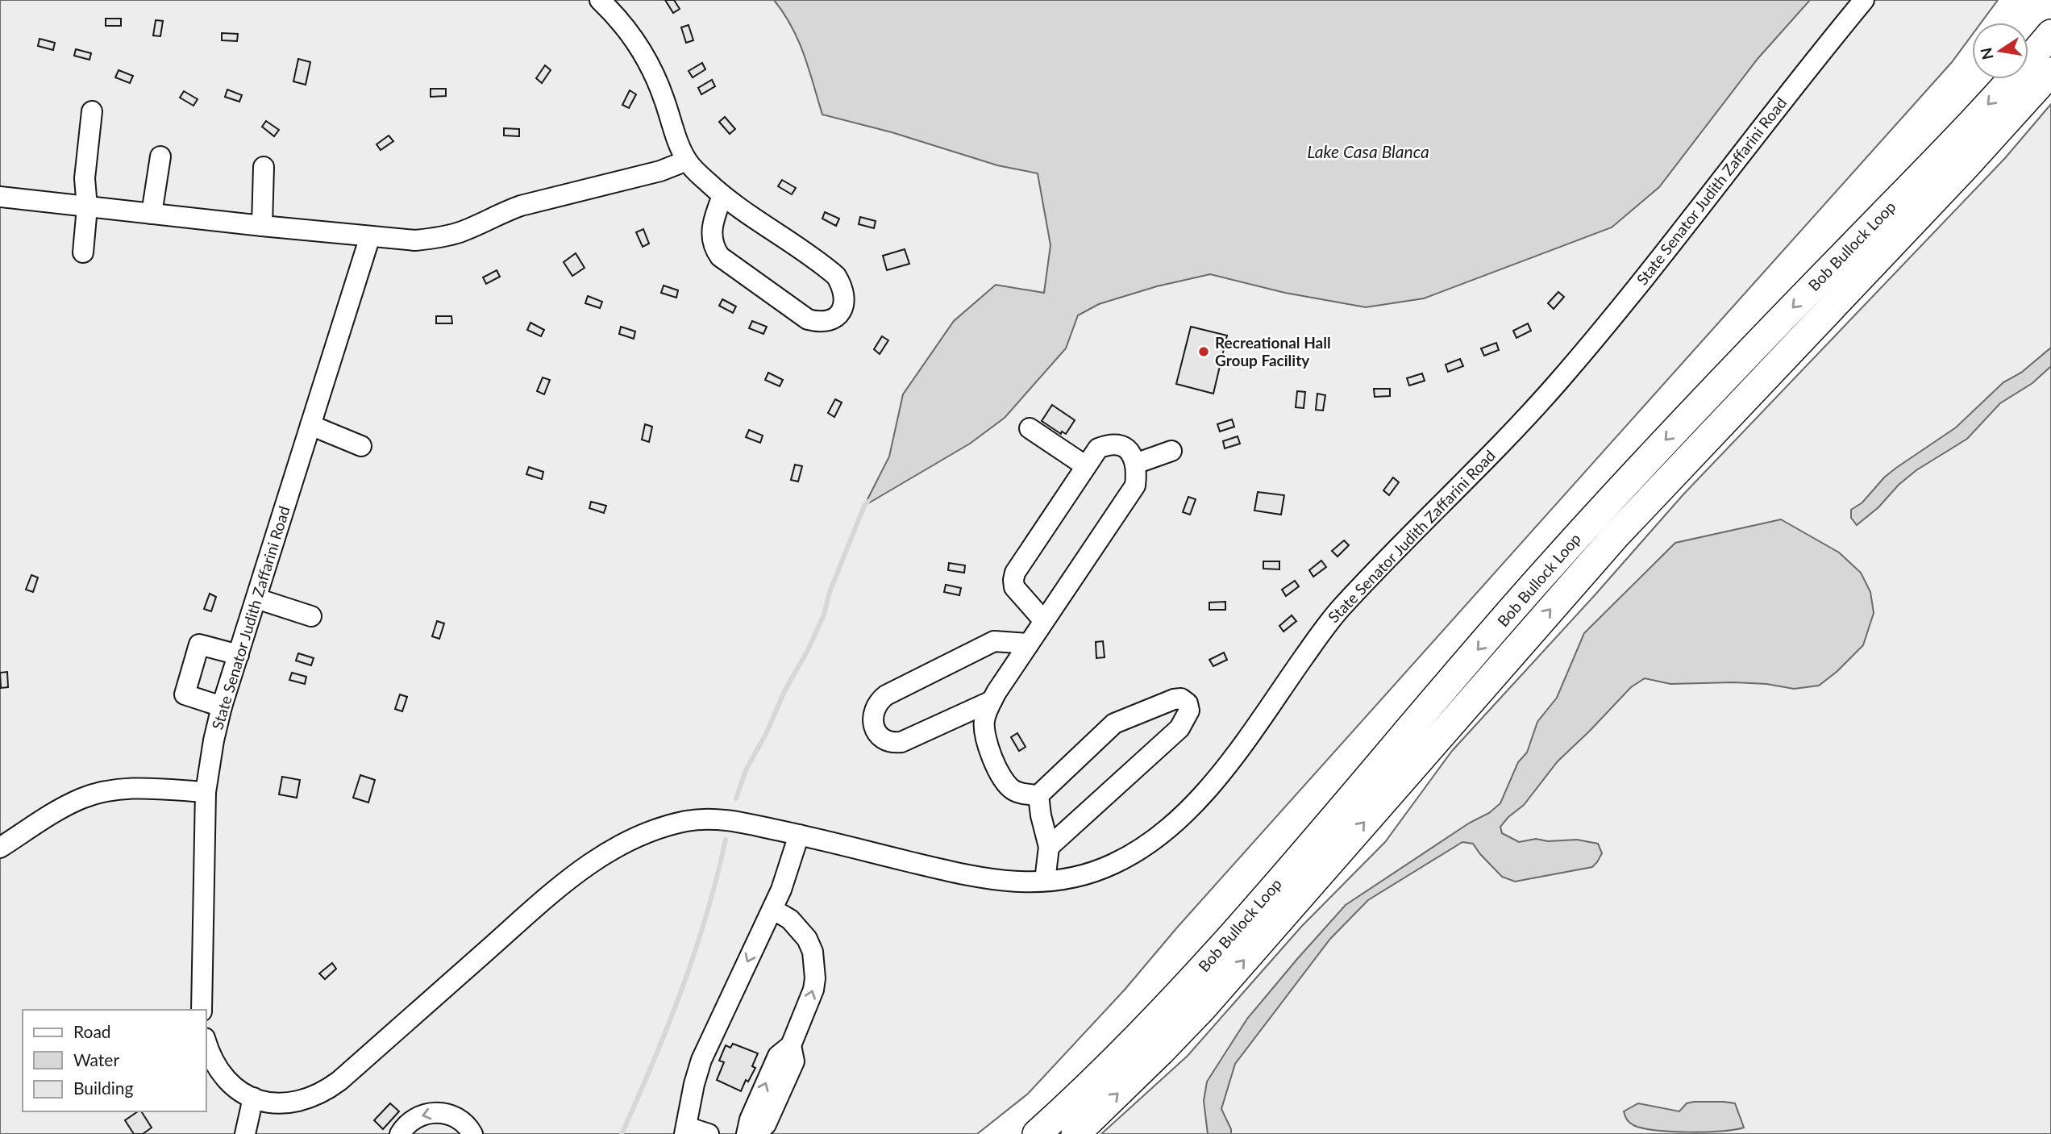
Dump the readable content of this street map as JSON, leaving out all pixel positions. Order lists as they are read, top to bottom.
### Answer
{
  "streets": {
    "highway": ["Bob Bullock Loop"],
    "street": ["State Senator Judith Zaffarini Road"]
  },
  "water": ["Lake Casa Blanca"],
  "places": ["Recreational Hall Group Facility"],
  "legend": ["Road", "Water", "Building"],
  "north": "left"
}
